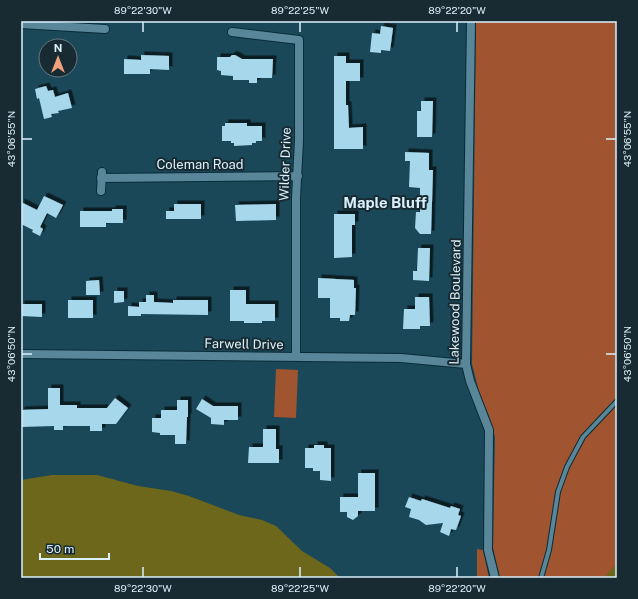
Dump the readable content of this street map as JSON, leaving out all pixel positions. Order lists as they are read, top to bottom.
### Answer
{
  "streets": {
    "street": [
      "Coleman Road",
      "Wilder Drive",
      "Lakewood Boulevard",
      "Farwell Drive"
    ]
  },
  "crossings": [
    ["Coleman Road", "Wilder Drive"],
    ["Wilder Drive", "Farwell Drive"],
    ["Lakewood Boulevard", "Farwell Drive"]
  ],
  "districts": ["Maple Bluff"],
  "scale_bar": "50 m",
  "north": "top",
  "coordinates": [
    "89°22'30\"W",
    "89°22'25\"W",
    "89°22'20\"W",
    "43°06'55\"N",
    "43°06'50\"N"
  ]
}
